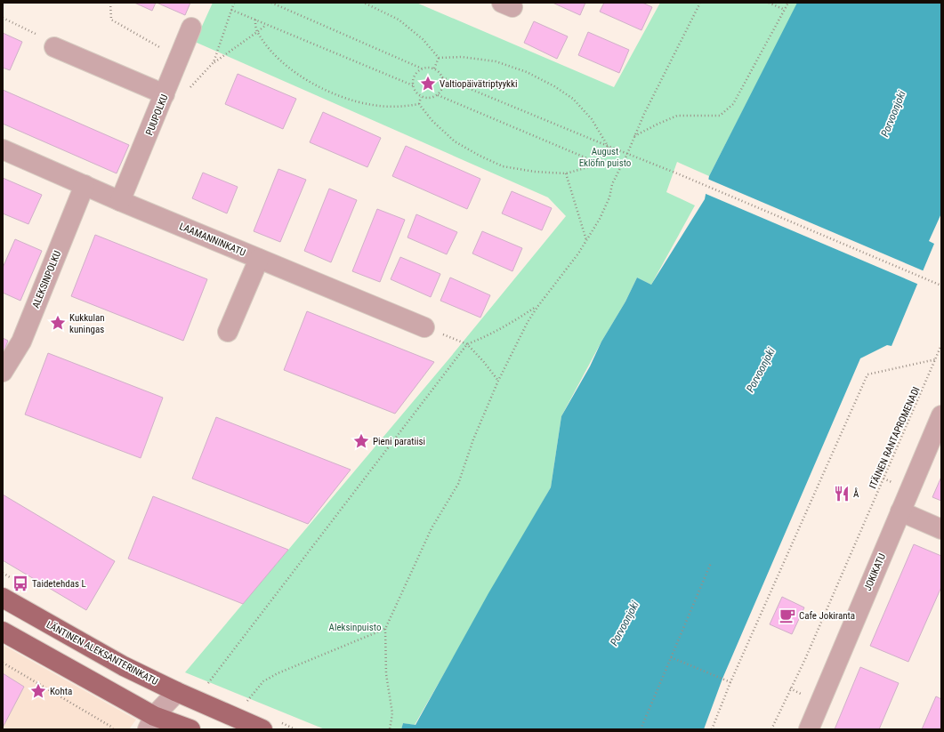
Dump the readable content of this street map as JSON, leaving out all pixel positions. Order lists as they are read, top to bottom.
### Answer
{
  "streets": {
    "main road": ["LÄNTINEN ALEKSANTERINKATU"],
    "street": [
      "PUUPOLKU",
      "LAAMANNINKATU",
      "ALEKSINPOLKU",
      "JOKIKATU"
    ],
    "path": ["ITÄINEN RANTAPROMENADI"]
  },
  "crossings": [
    ["PUUPOLKU", "LAAMANNINKATU"],
    ["LAAMANNINKATU", "ALEKSINPOLKU"]
  ],
  "water": ["Porvoonjoki"],
  "parks": ["August Eklöfin puisto", "Aleksinpuisto"],
  "places": {
    "place": [
      "Valtiopäivätriptyykki",
      "Kukkulan kuningas",
      "Pieni paratiisi",
      "Kohta"
    ],
    "restaurant": ["Å"],
    "bus stop": ["Taidetehdas L"],
    "cafe": ["Cafe Jokiranta"]
  }
}
